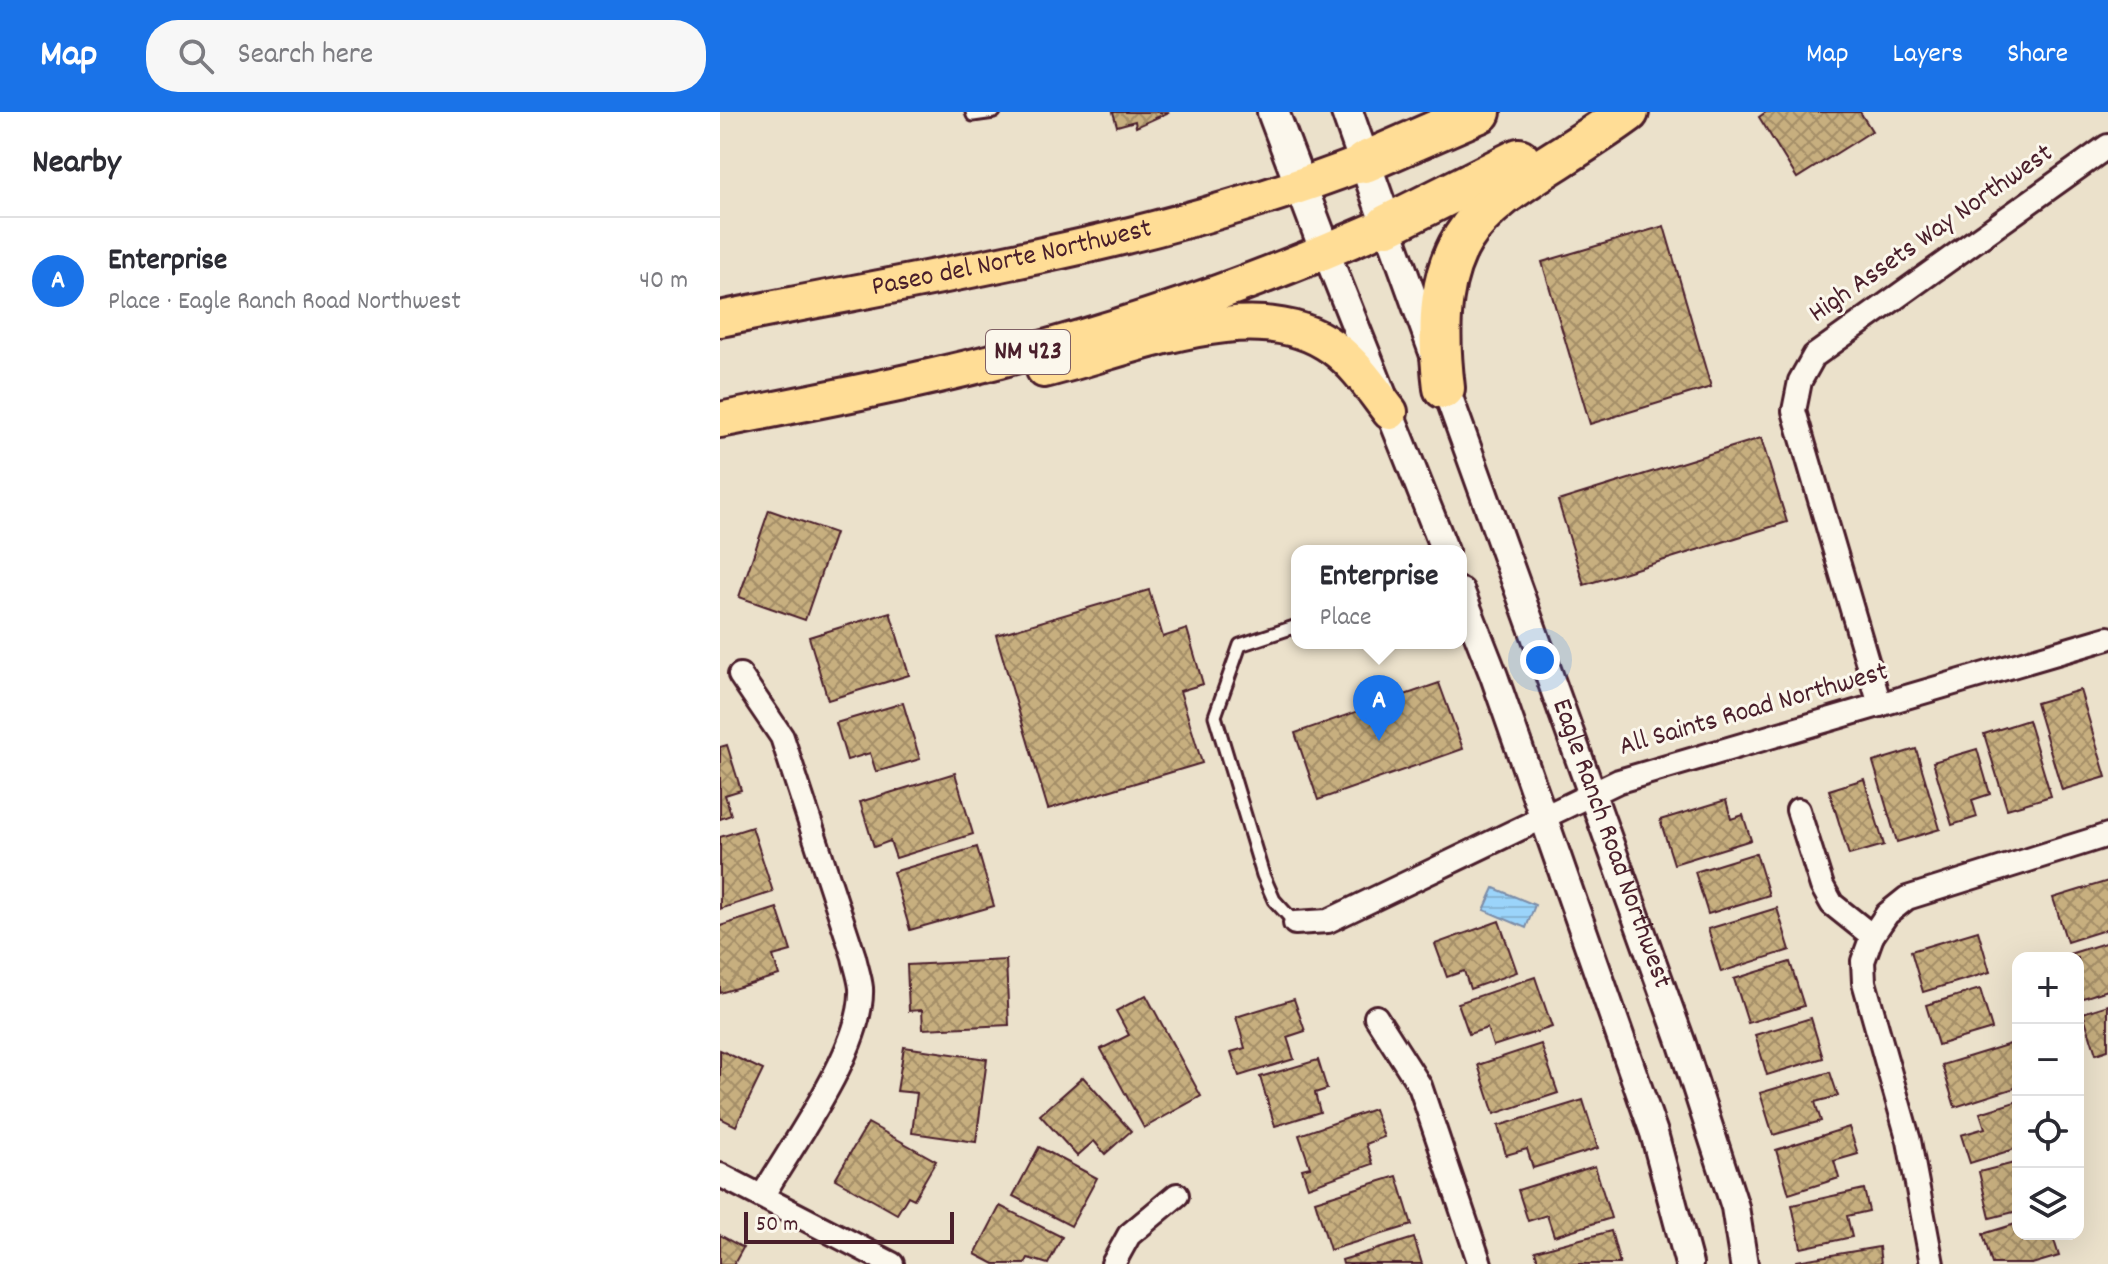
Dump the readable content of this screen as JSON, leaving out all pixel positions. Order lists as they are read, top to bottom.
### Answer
{
  "streets": {
    "highway": ["NM 423"],
    "main road": ["Paseo del Norte Northwest", "Eagle Ranch Road Northwest"],
    "street": ["High Assets Way Northwest", "All Saints Road Northwest"]
  },
  "crossings": [
    ["High Assets Way Northwest", "All Saints Road Northwest"],
    ["Paseo del Norte Northwest", "Eagle Ranch Road Northwest"],
    ["NM 423", "Eagle Ranch Road Northwest"],
    ["All Saints Road Northwest", "Eagle Ranch Road Northwest"]
  ],
  "scale_bar": "50 m",
  "page": {
    "header": "Map",
    "search": "Search here",
    "nav": ["Map", "Layers", "Share"],
    "heading": "Nearby",
    "list": [
      {
        "mark": "A",
        "name": "Enterprise",
        "note": "Place · Eagle Ranch Road Northwest",
        "value": "40 m"
      }
    ],
    "popup": ["Enterprise", "Place"],
    "pins": "A",
    "map_buttons": ["+", "−"],
    "scale": "50 m"
  }
}
